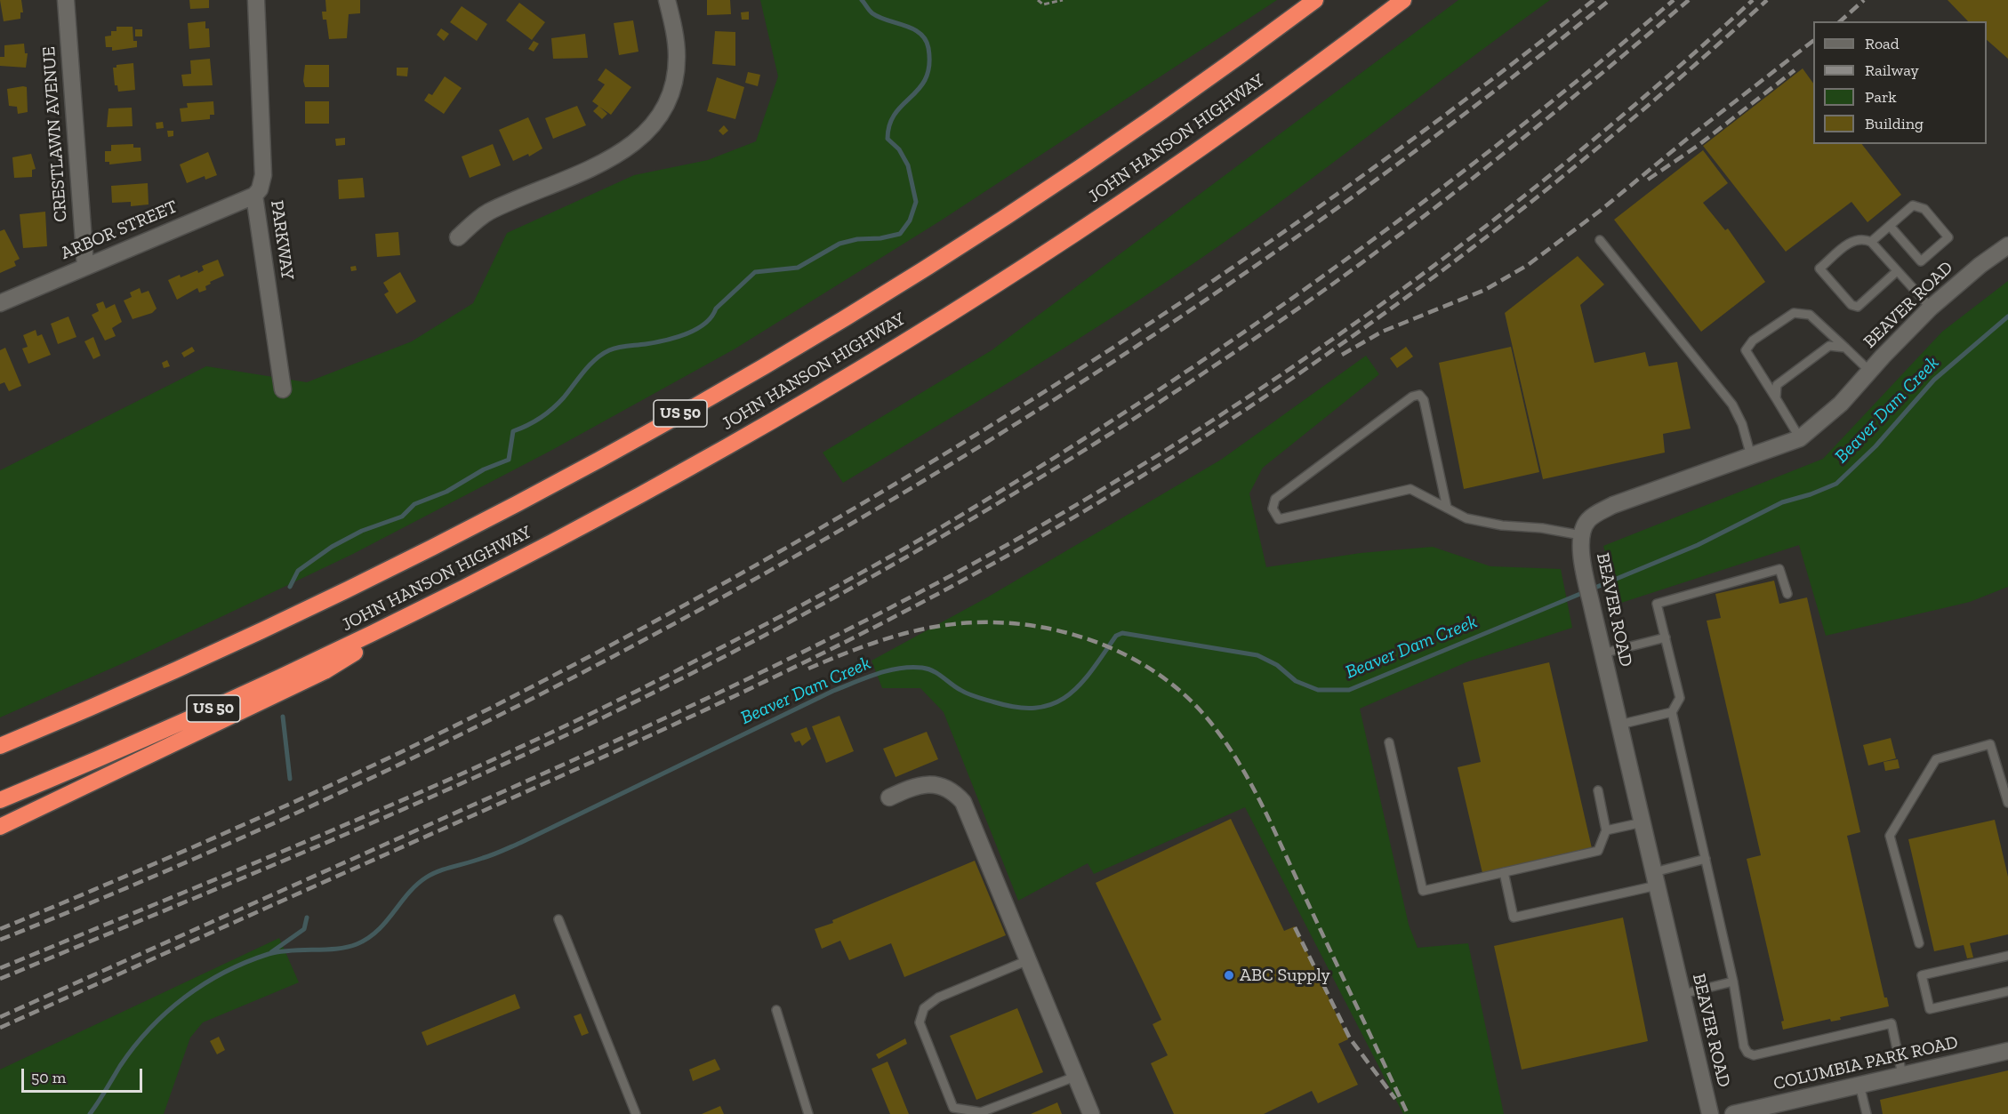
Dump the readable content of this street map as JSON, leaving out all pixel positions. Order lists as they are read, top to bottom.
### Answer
{
  "streets": {
    "highway": ["JOHN HANSON HIGHWAY", "US 50"],
    "street": [
      "CRESTLAWN AVENUE",
      "ARBOR STREET",
      "PARKWAY",
      "BEAVER ROAD",
      "COLUMBIA PARK ROAD"
    ]
  },
  "crossings": [
    ["CRESTLAWN AVENUE", "ARBOR STREET"],
    ["ARBOR STREET", "PARKWAY"]
  ],
  "water": ["Beaver Dam Creek"],
  "places": ["ABC Supply"],
  "legend": [
    "Road",
    "Railway",
    "Park",
    "Building"
  ],
  "scale_bar": "50 m"
}
